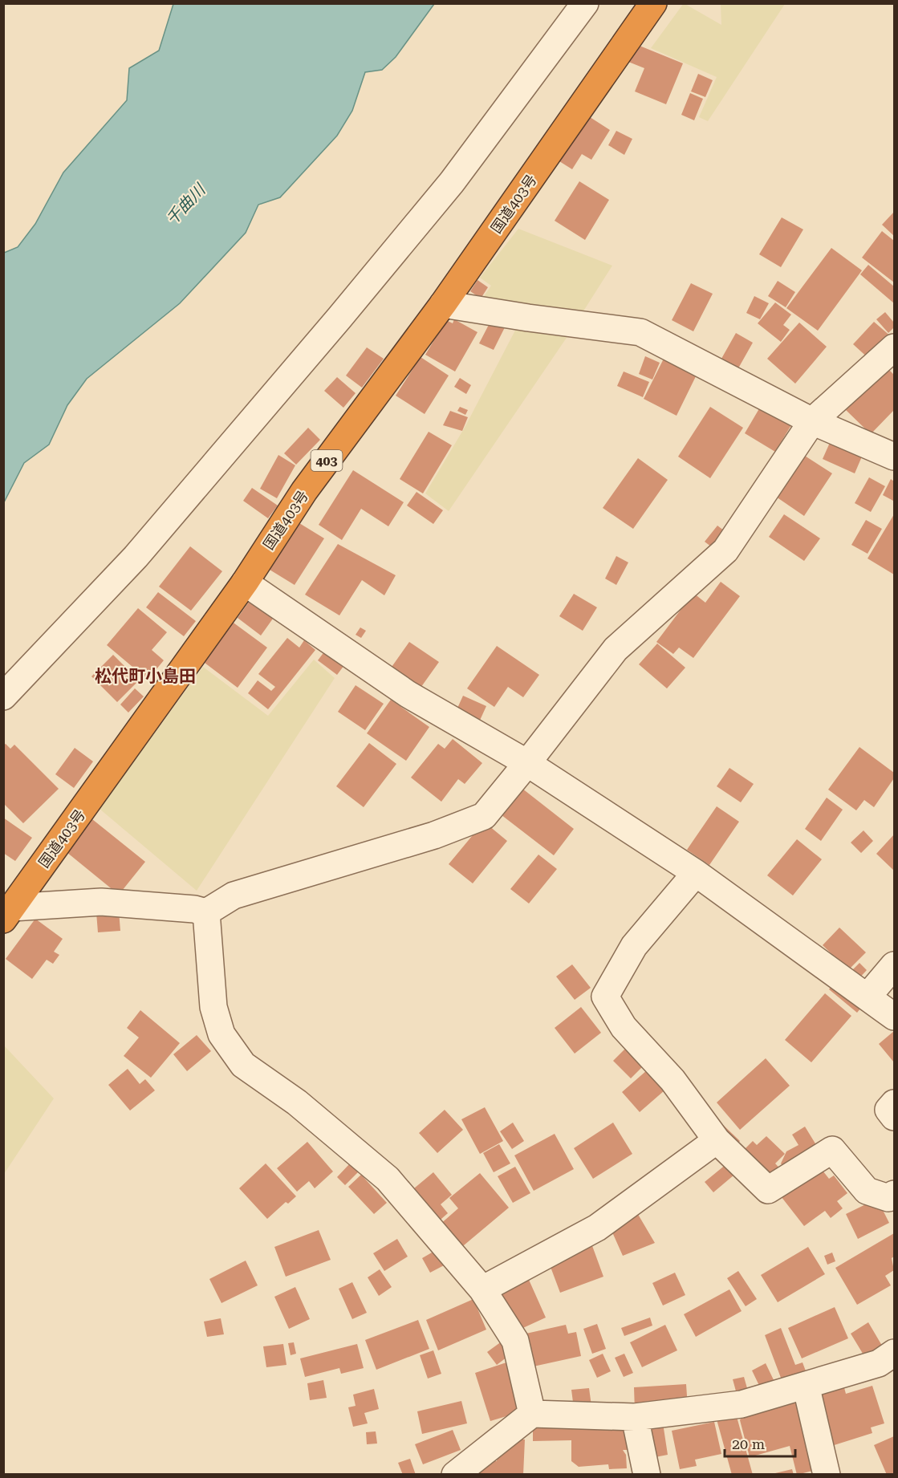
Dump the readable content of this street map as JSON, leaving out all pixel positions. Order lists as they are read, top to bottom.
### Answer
{
  "streets": {
    "highway": ["国道403号", "403"]
  },
  "districts": ["松代町小島田"],
  "water": ["千曲川"],
  "scale_bar": "20 m"
}
